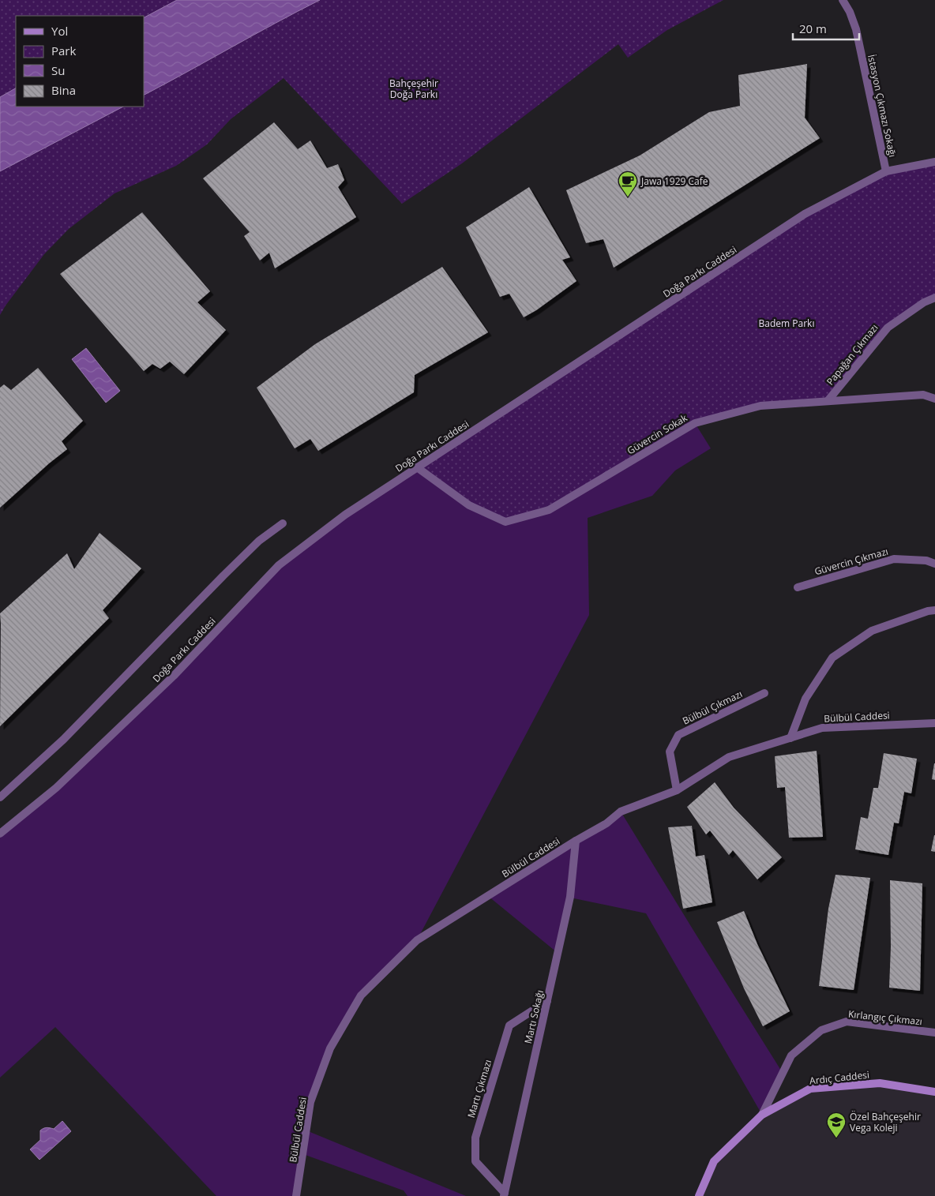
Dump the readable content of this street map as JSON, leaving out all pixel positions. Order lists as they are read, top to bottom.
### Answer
{
  "streets": {
    "street": [
      "İstasyon Çıkmazı Sokağı",
      "Doğa Parkı Caddesi",
      "Papağan Çıkmazı",
      "Güvercin Sokak",
      "Güvercin Çıkmazı",
      "Bülbül Çıkmazı",
      "Bülbül Caddesi",
      "Martı Sokağı",
      "Kırlangıç Çıkmazı",
      "Ardıç Caddesi",
      "Martı Çıkmazı"
    ]
  },
  "crossings": [
    ["İstasyon Çıkmazı Sokağı", "Doğa Parkı Caddesi"],
    ["Doğa Parkı Caddesi", "Güvercin Sokak"],
    ["Papağan Çıkmazı", "Güvercin Sokak"],
    ["Bülbül Çıkmazı", "Bülbül Caddesi"],
    ["Bülbül Caddesi", "Martı Sokağı"],
    ["Martı Sokağı", "Martı Çıkmazı"],
    ["Kırlangıç Çıkmazı", "Ardıç Caddesi"]
  ],
  "parks": ["Bahçeşehir Doğa Parkı", "Badem Parkı"],
  "places": {
    "cafe": ["Jawa 1929 Cafe"],
    "school or university": ["Özel Bahçeşehir Vega Koleji"]
  },
  "legend": [
    "Yol",
    "Park",
    "Su",
    "Bina"
  ],
  "scale_bar": "20 m"
}
